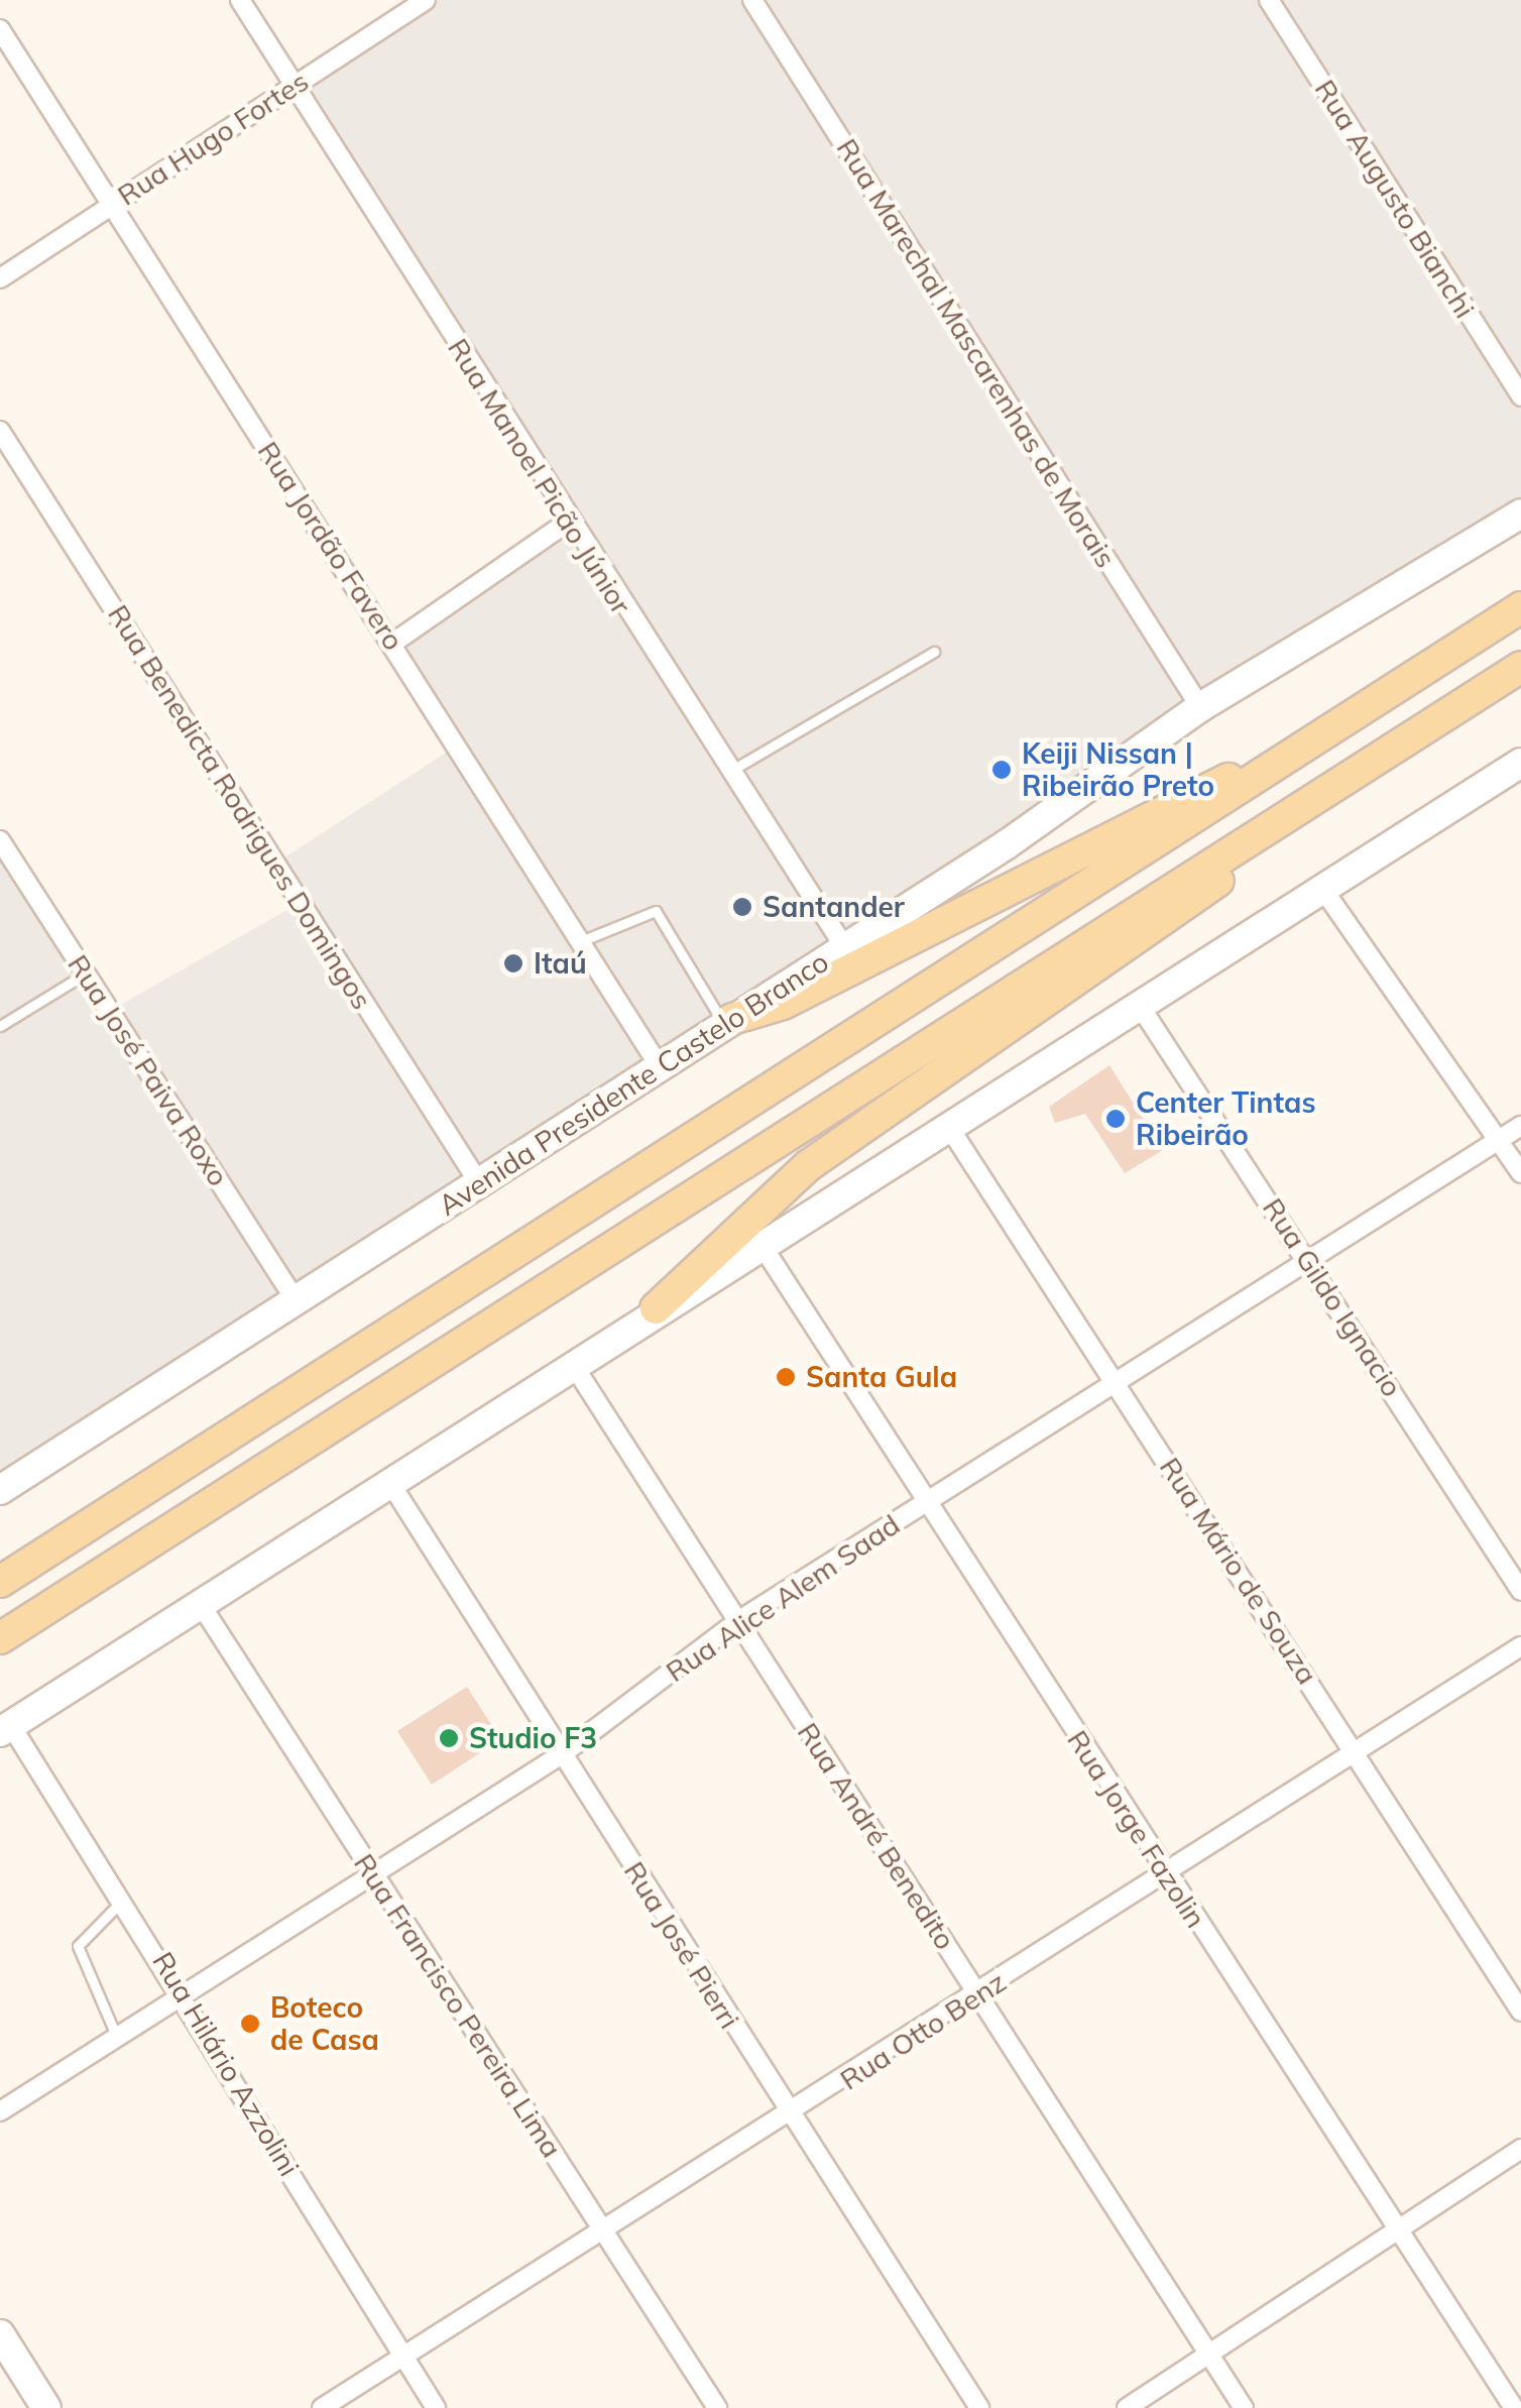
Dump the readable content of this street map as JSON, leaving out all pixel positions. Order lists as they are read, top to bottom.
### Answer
{
  "streets": {
    "main road": ["Avenida Presidente Castelo Branco"],
    "street": [
      "Rua Hugo Fortes",
      "Rua Augusto Bianchi",
      "Rua Marechal Mascarenhas de Morais",
      "Rua Manoel Picão Júnior",
      "Rua Jordão Favero",
      "Rua Benedicta Rodrigues Domingos",
      "Rua José Paiva Roxo",
      "Rua Gildo Ignacio",
      "Rua Mário de Souza",
      "Rua Alice Alem Saad",
      "Rua Jorge Fazolin",
      "Rua André Benedito",
      "Rua José Pierri",
      "Rua Francisco Pereira Lima",
      "Rua Otto Benz",
      "Rua Hilário Azzolini"
    ]
  },
  "crossings": [
    ["Rua Hugo Fortes", "Rua Manoel Picão Júnior"],
    ["Rua Hugo Fortes", "Rua Jordão Favero"],
    ["Rua Marechal Mascarenhas de Morais", "Avenida Presidente Castelo Branco"],
    ["Rua Manoel Picão Júnior", "Avenida Presidente Castelo Branco"],
    ["Rua Jordão Favero", "Avenida Presidente Castelo Branco"],
    ["Rua Benedicta Rodrigues Domingos", "Avenida Presidente Castelo Branco"],
    ["Rua José Paiva Roxo", "Avenida Presidente Castelo Branco"],
    ["Rua Gildo Ignacio", "Rua Alice Alem Saad"],
    ["Rua Mário de Souza", "Rua Alice Alem Saad"],
    ["Rua Mário de Souza", "Rua Otto Benz"],
    ["Rua Alice Alem Saad", "Rua Jorge Fazolin"],
    ["Rua Alice Alem Saad", "Rua André Benedito"],
    ["Rua Alice Alem Saad", "Rua José Pierri"],
    ["Rua Alice Alem Saad", "Rua Francisco Pereira Lima"],
    ["Rua Alice Alem Saad", "Rua Hilário Azzolini"],
    ["Rua Jorge Fazolin", "Rua Otto Benz"],
    ["Rua André Benedito", "Rua Otto Benz"],
    ["Rua José Pierri", "Rua Otto Benz"],
    ["Rua Francisco Pereira Lima", "Rua Otto Benz"],
    ["Rua Otto Benz", "Rua Hilário Azzolini"]
  ],
  "places": [
    "Keiji Nissan | Ribeirão Preto",
    "Santander",
    "Itaú",
    "Center Tintas Ribeirão",
    "Santa Gula",
    "Studio F3",
    "Boteco de Casa"
  ]
}
